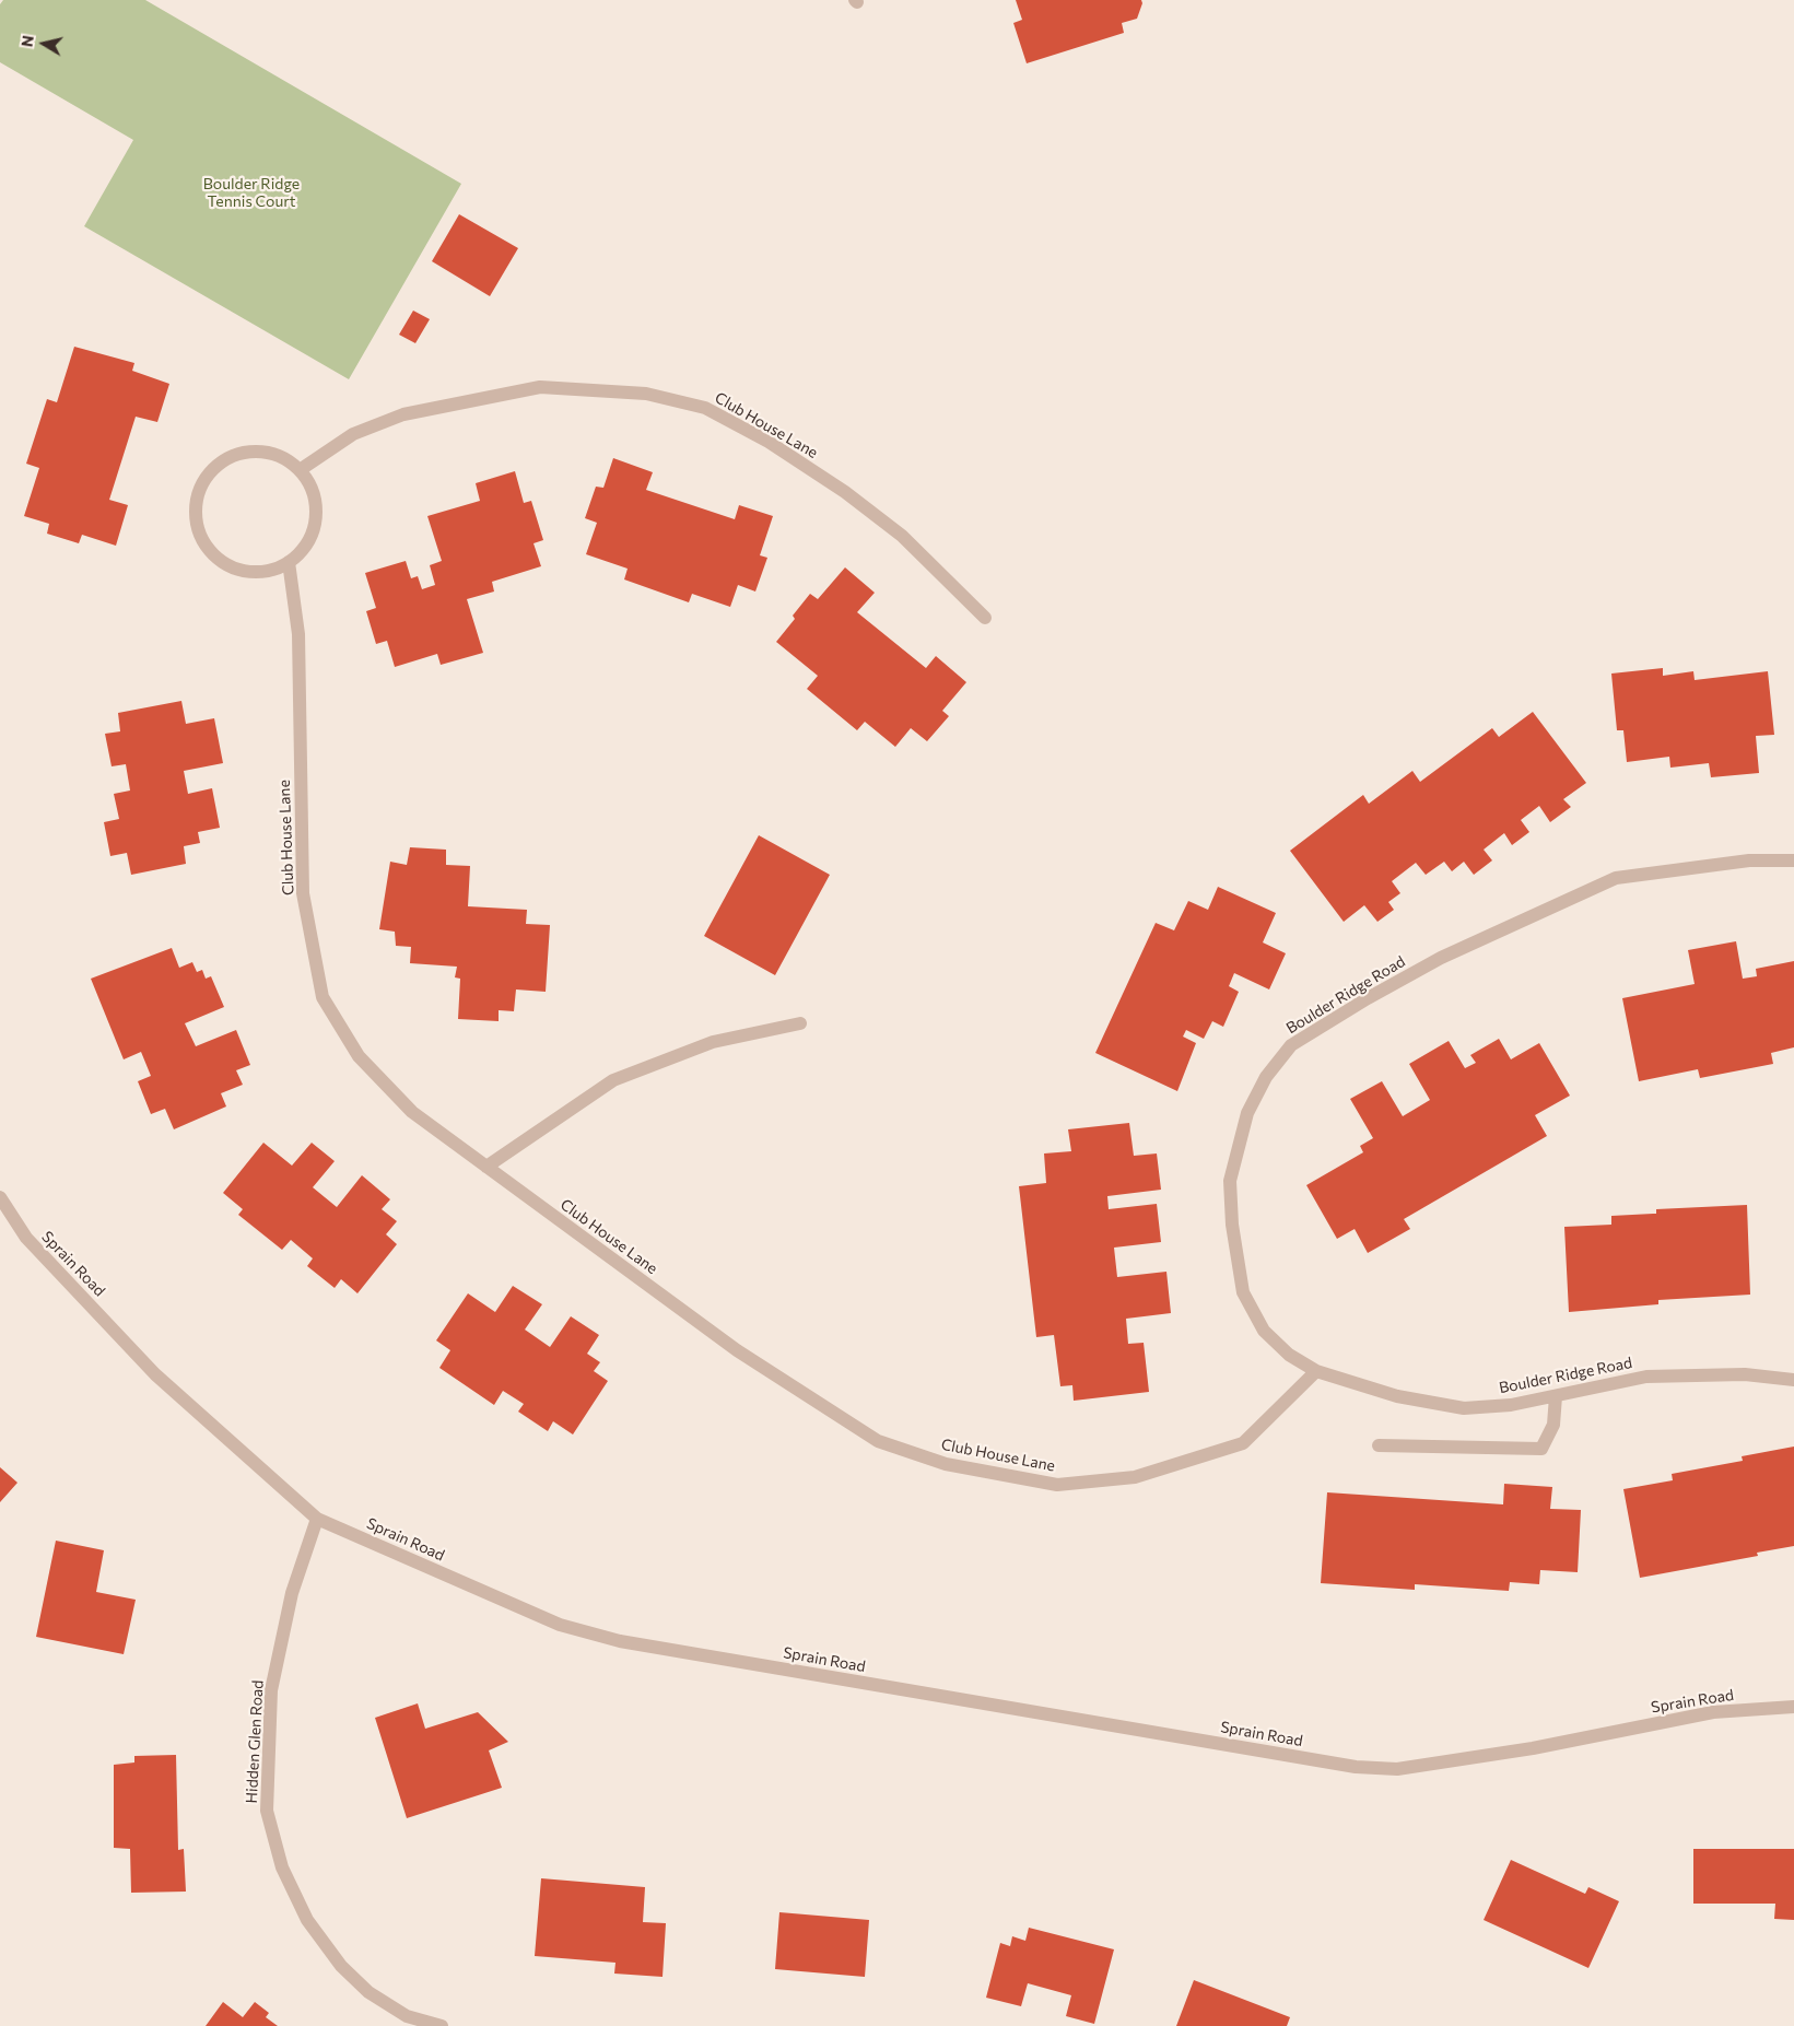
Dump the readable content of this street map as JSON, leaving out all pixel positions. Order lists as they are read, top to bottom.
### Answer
{
  "streets": {
    "street": [
      "Club House Lane",
      "Boulder Ridge Road",
      "Sprain Road",
      "Hidden Glen Road"
    ]
  },
  "crossings": [
    ["Club House Lane", "Boulder Ridge Road"],
    ["Sprain Road", "Hidden Glen Road"]
  ],
  "parks": ["Boulder Ridge Tennis Court"],
  "north": "left"
}
